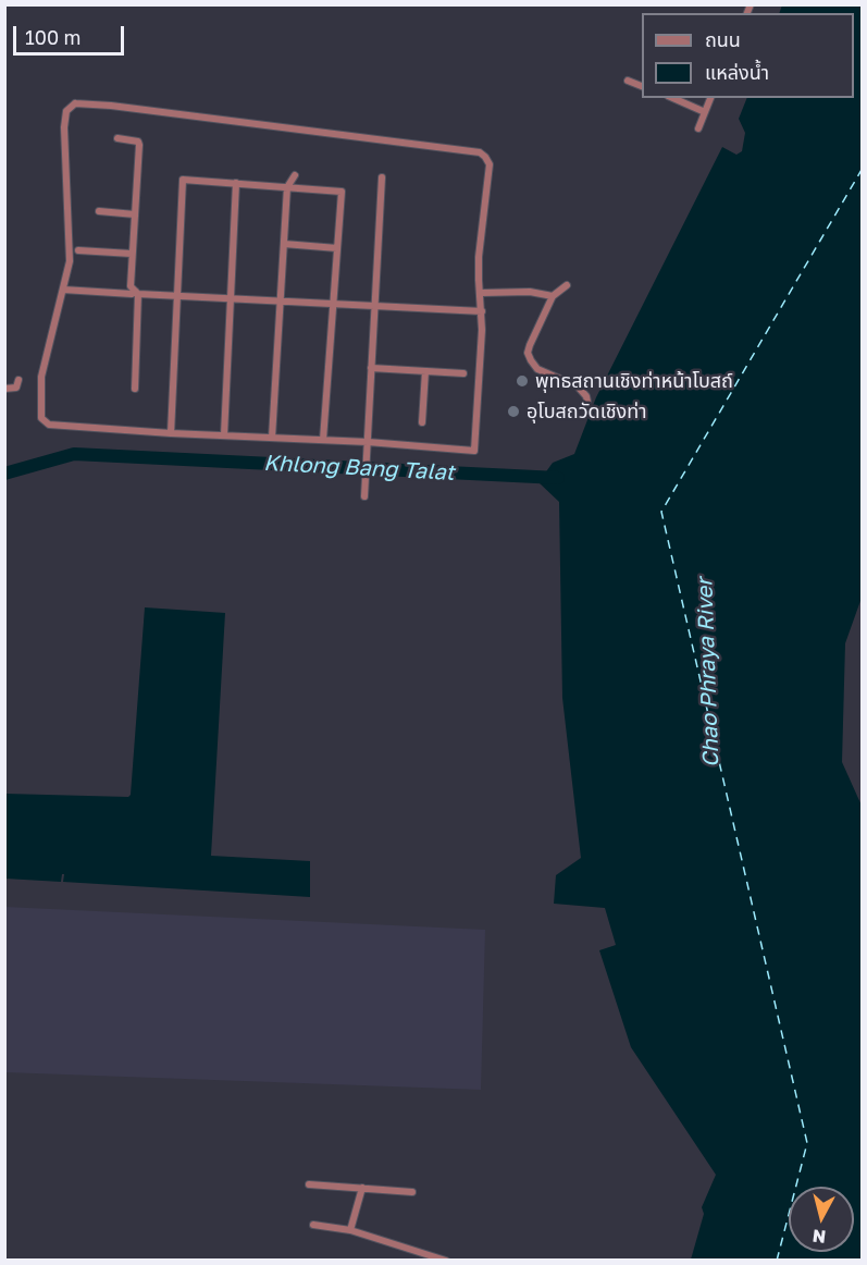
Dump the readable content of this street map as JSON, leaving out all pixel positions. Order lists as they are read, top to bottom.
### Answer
{
  "water": ["Khlong Bang Talat", "Chao Phraya River"],
  "places": ["พุทธสถานเชิงท่าหน้าโบสถ์", "อุโบสถวัดเชิงท่า"],
  "legend": ["ถนน", "แหล่งน้ำ"],
  "scale_bar": "100 m",
  "north": "bottom"
}
